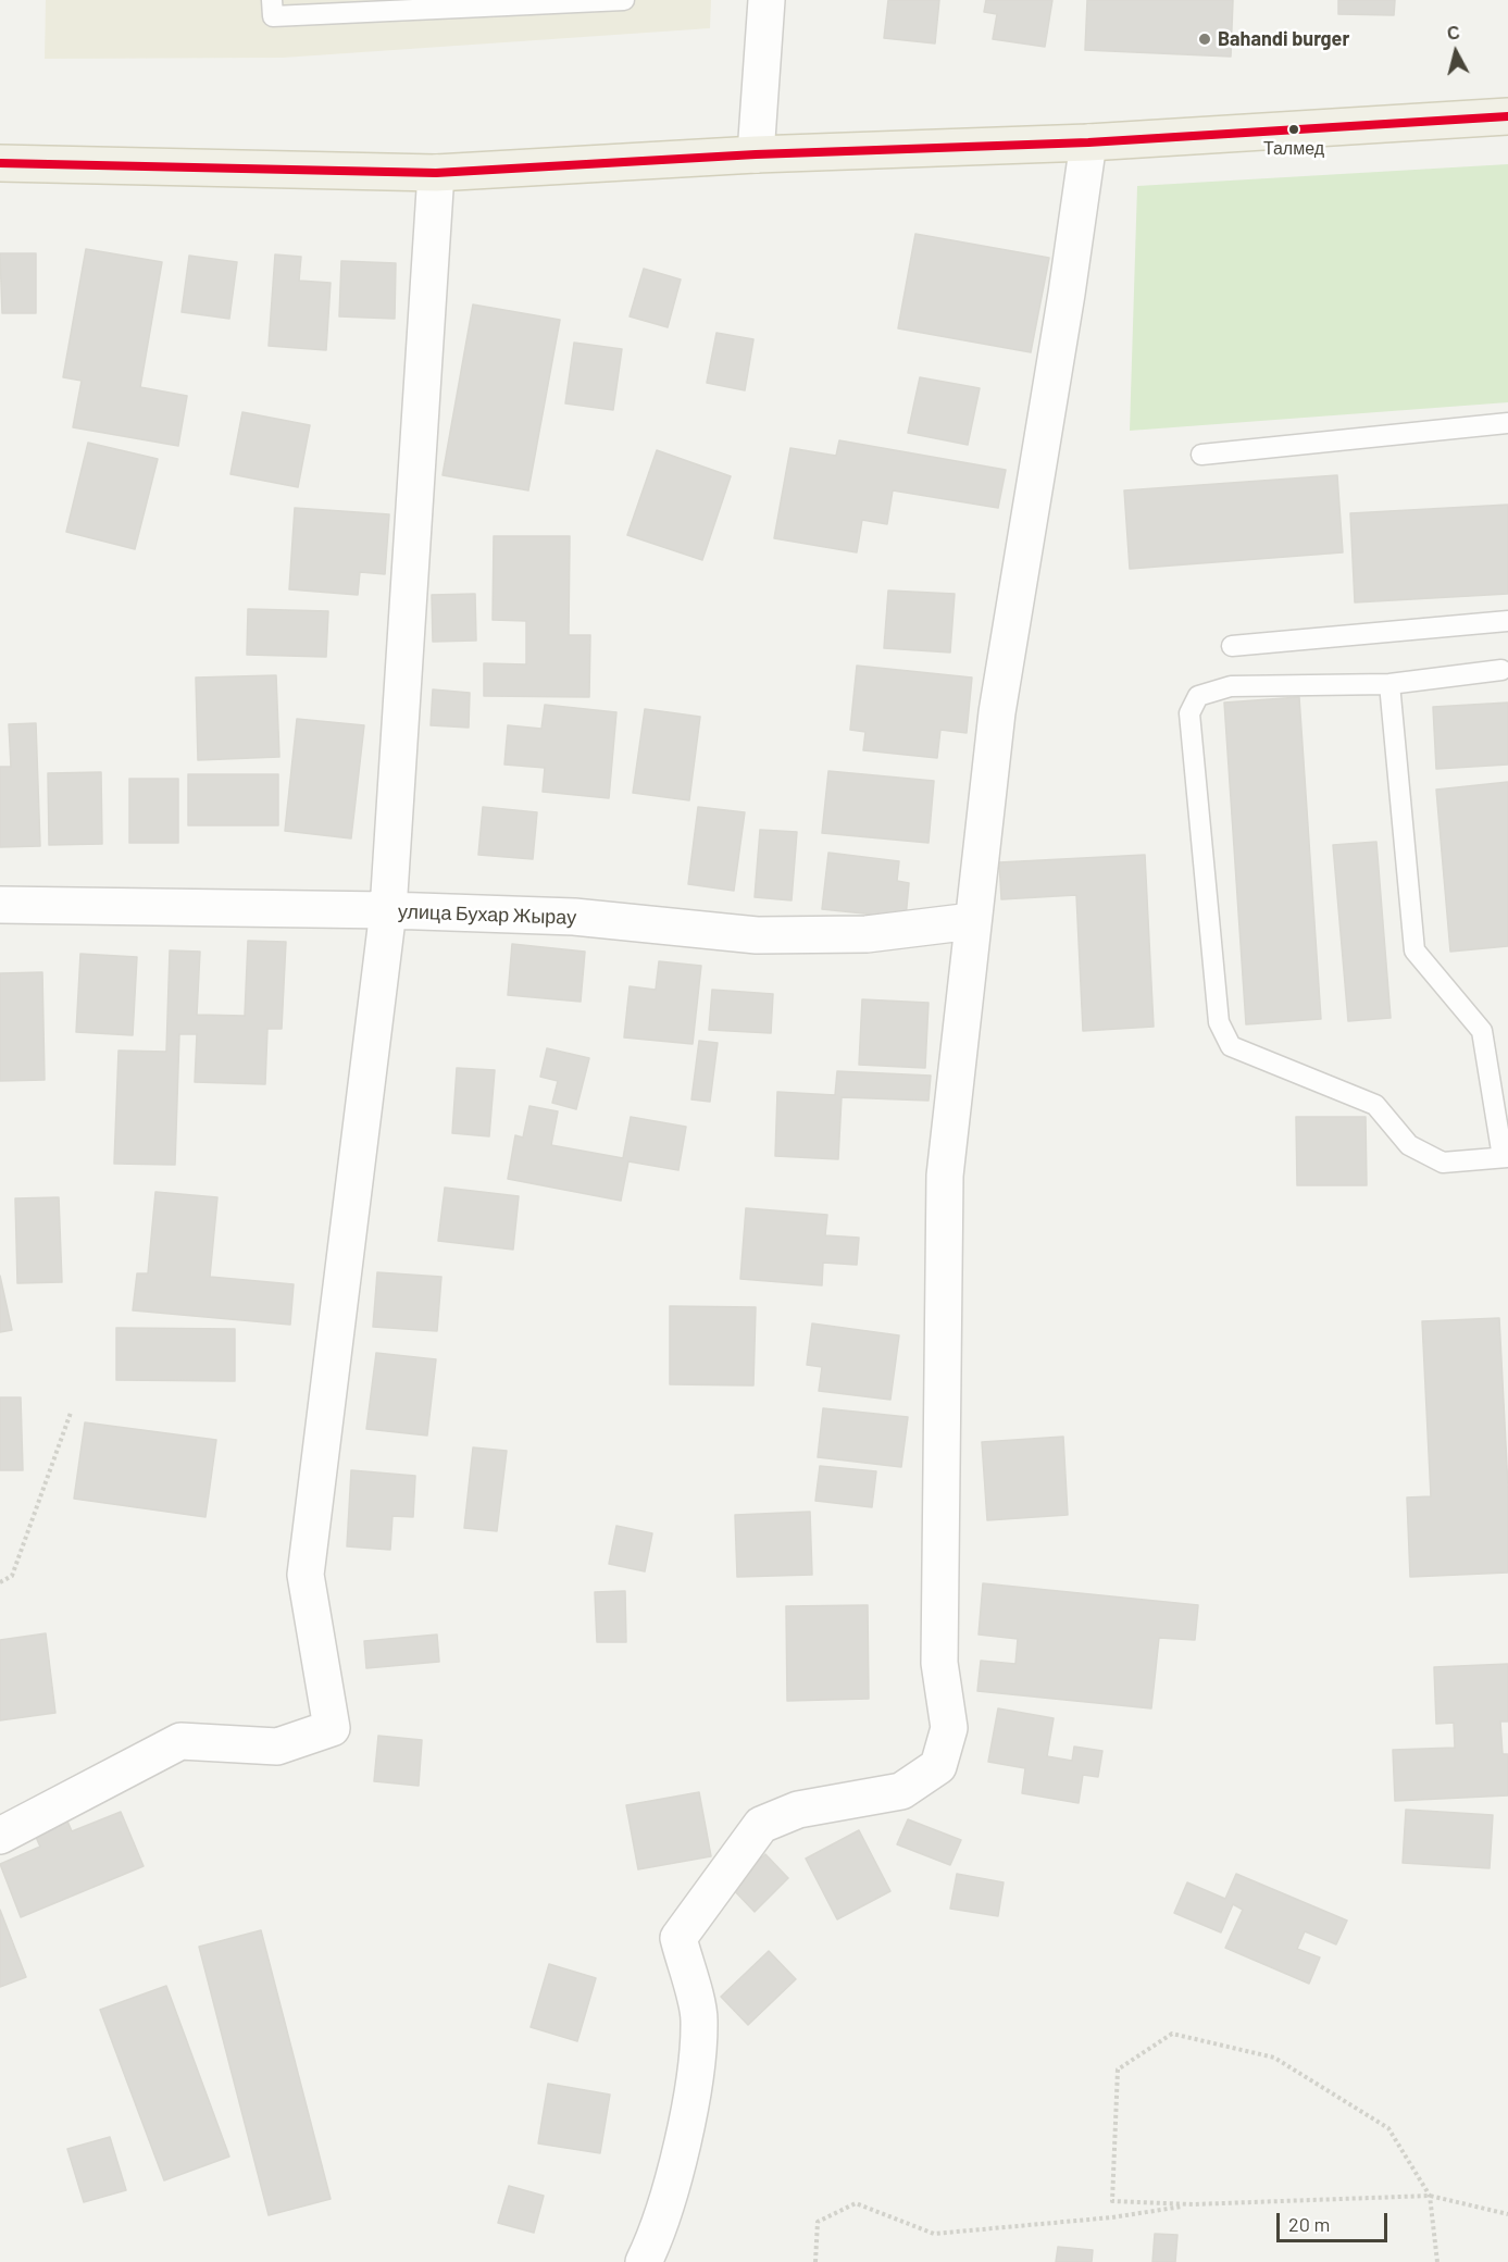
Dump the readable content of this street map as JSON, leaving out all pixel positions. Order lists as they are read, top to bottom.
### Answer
{
  "streets": {
    "street": ["улица Бухар Жырау"]
  },
  "places": ["Bahandi burger", "Талмед"],
  "scale_bar": "20 m",
  "north": "top"
}
